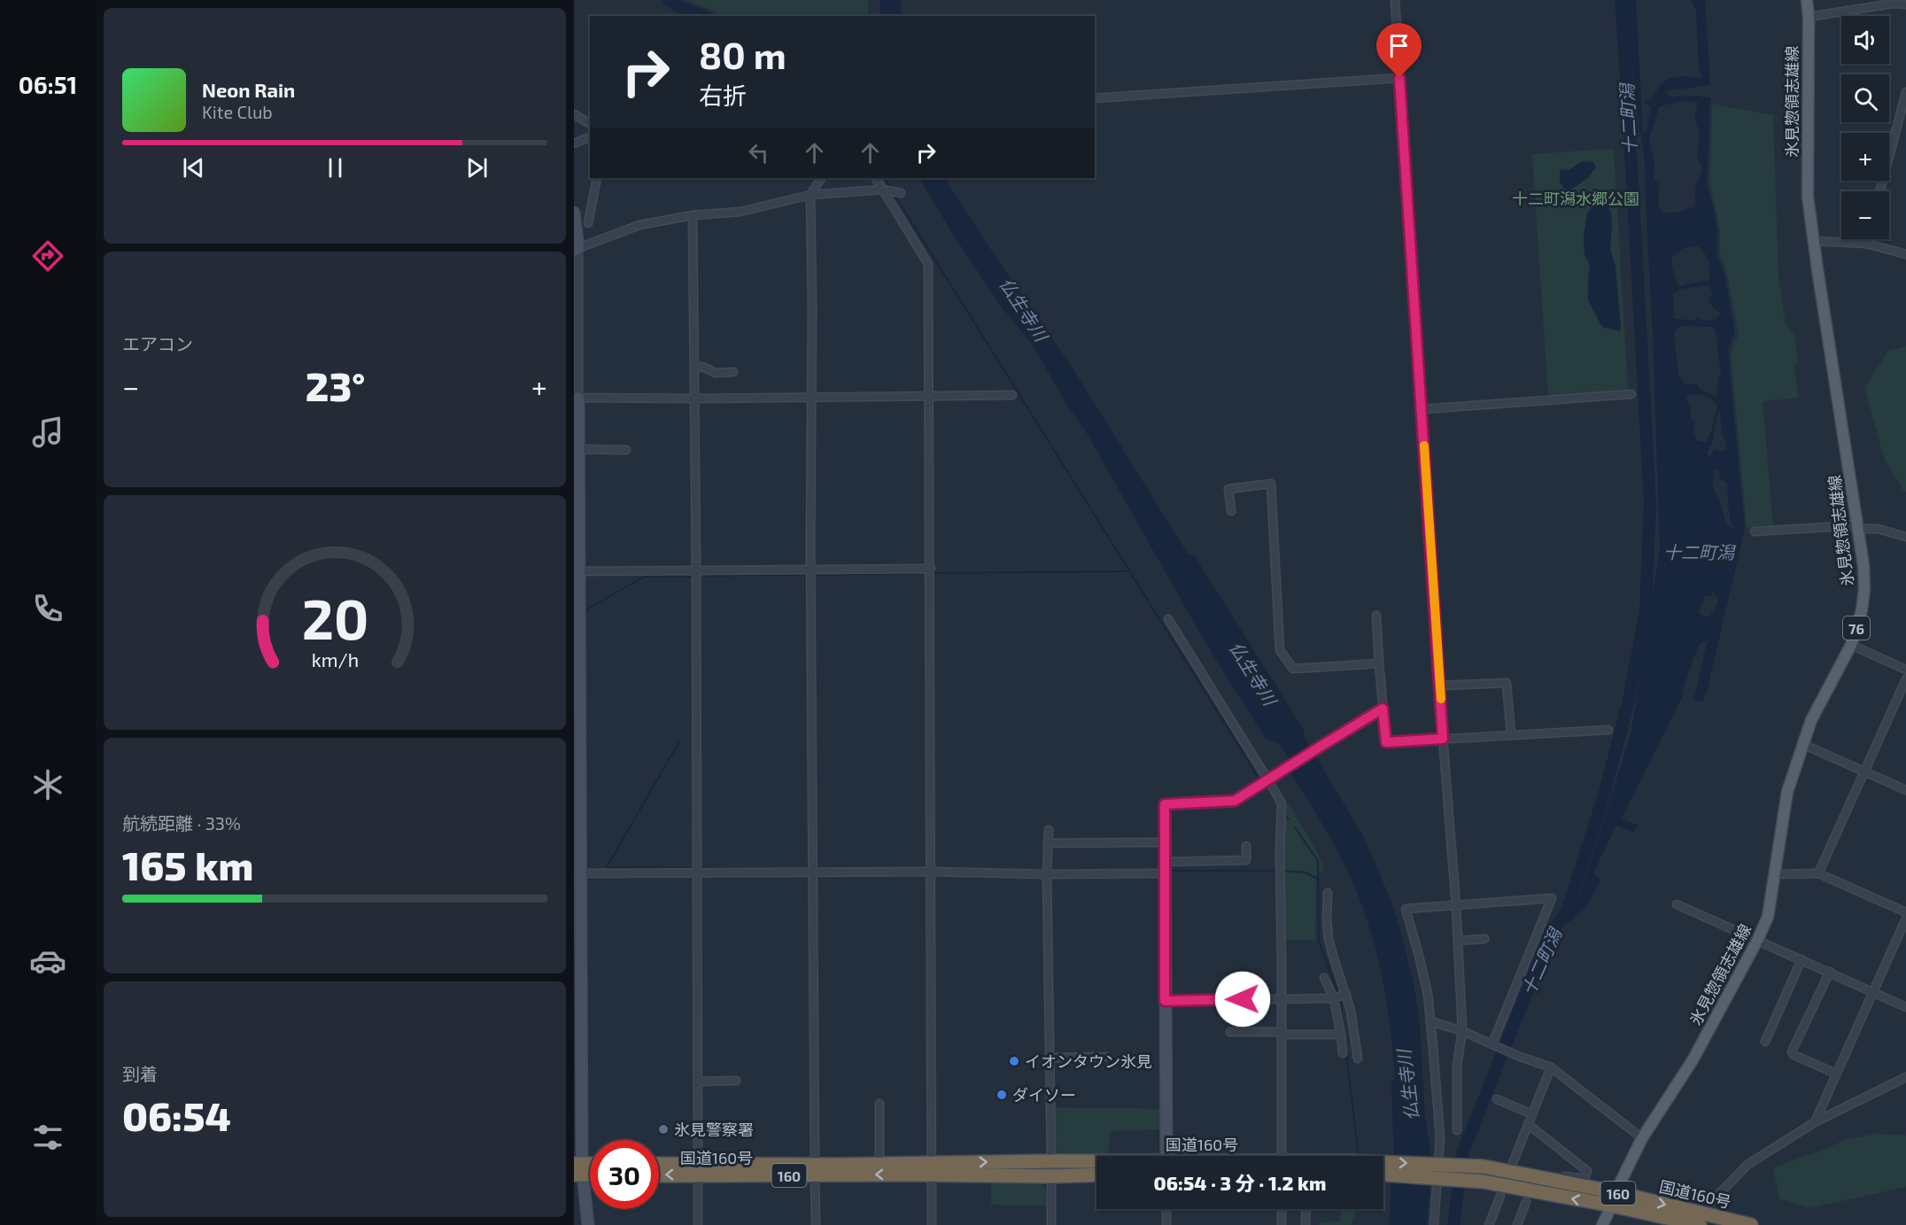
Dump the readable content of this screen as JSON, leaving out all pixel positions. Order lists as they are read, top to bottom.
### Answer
{
  "streets": {
    "highway": ["国道160号", "160"],
    "main road": ["氷見惣領志雄線", "76"]
  },
  "crossings": [
    ["氷見惣領志雄線", "国道160号"]
  ],
  "water": ["十二町潟", "仏生寺川"],
  "parks": ["十二町潟水郷公園"],
  "places": ["イオンタウン氷見", "ダイソー", "氷見警察署"],
  "page": {
    "tabs": "06:51",
    "map_buttons": ["+", "−"],
    "turn": ["80 m", "右折"],
    "song": ["Neon Rain", "Kite Club"],
    "tile": [
      "エアコン",
      ["航続距離 · 33%", "165 km"],
      ["到着", "06:54"]
    ],
    "heat": ["−", "23°", "+"],
    "limit": "30",
    "trip": "06:54 · 3 分 · 1.2 km",
    "gauge": ["20", "km/h"]
  }
}
